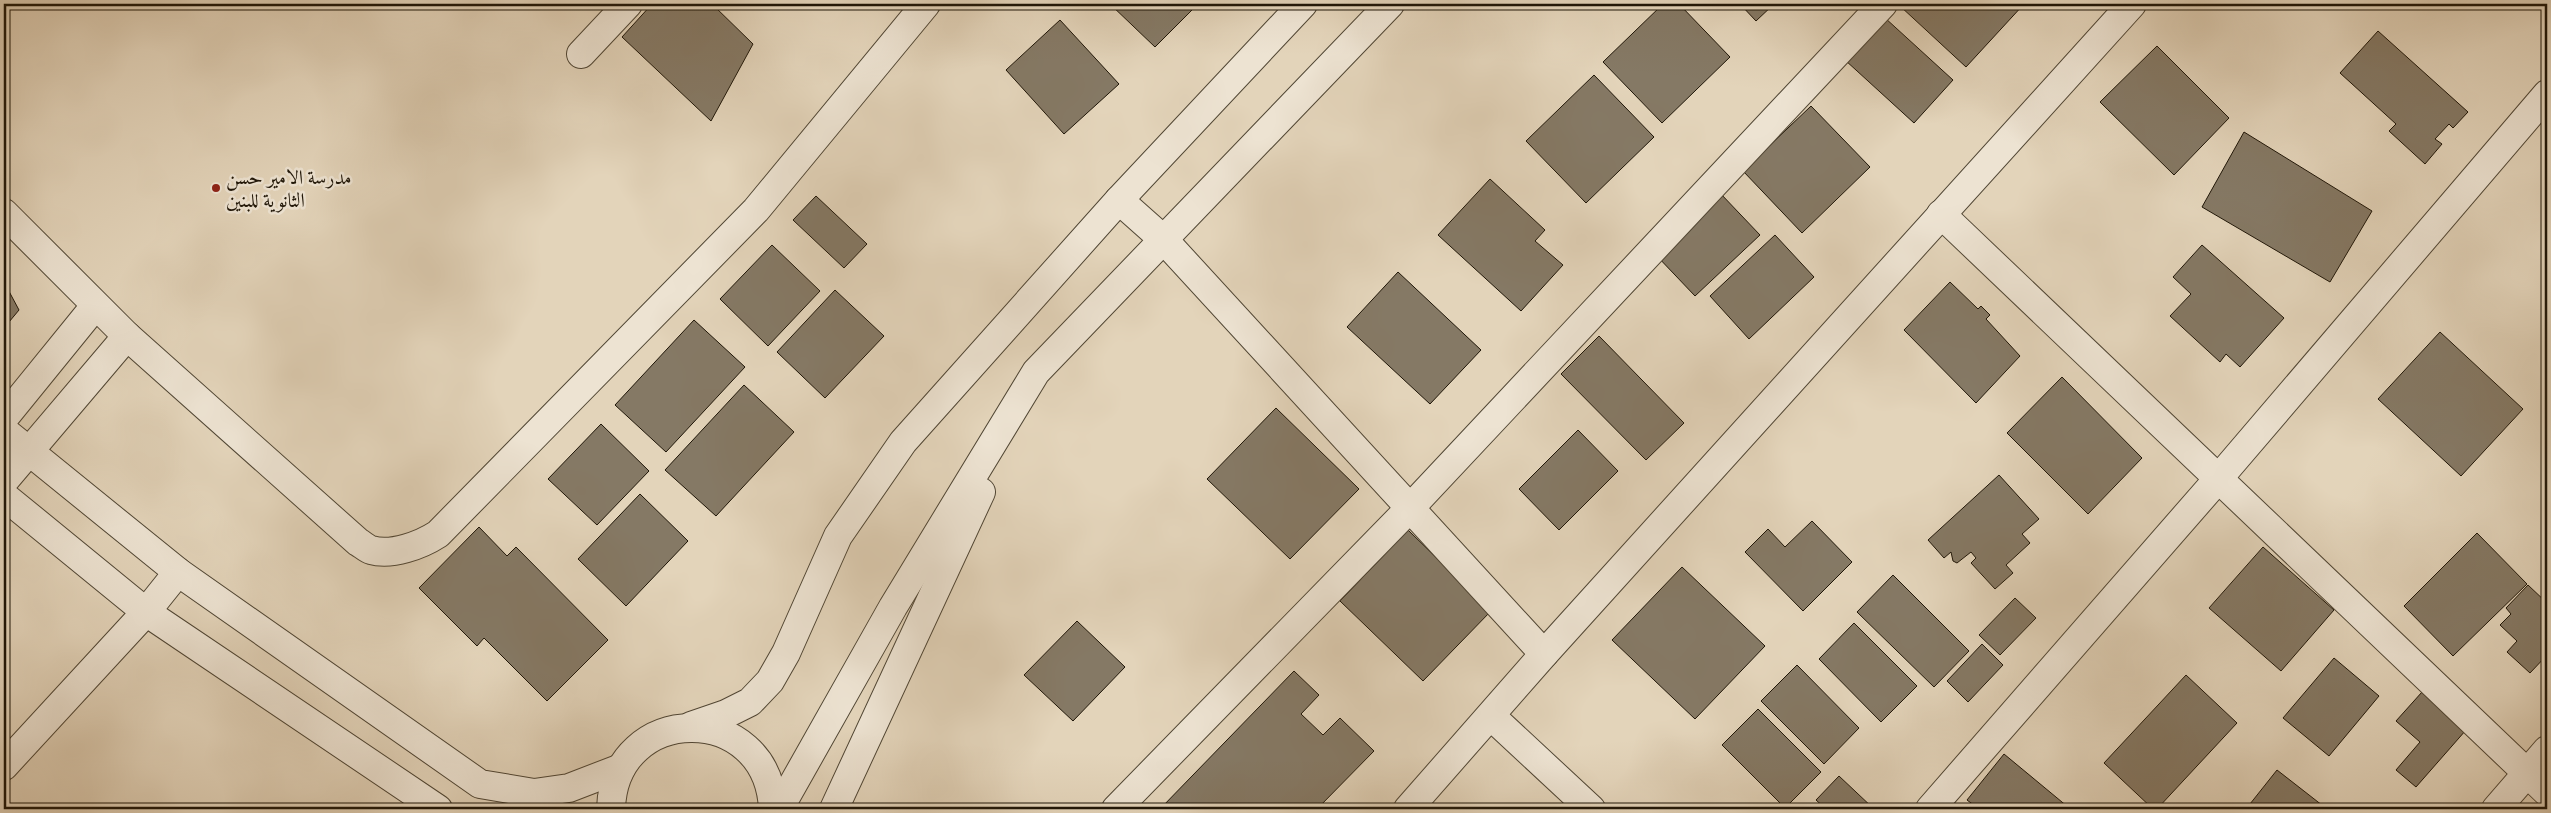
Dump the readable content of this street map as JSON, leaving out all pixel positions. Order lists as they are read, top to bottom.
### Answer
{
  "places": ["مدرسة الامير حسن الثانوية للبنين"]
}
